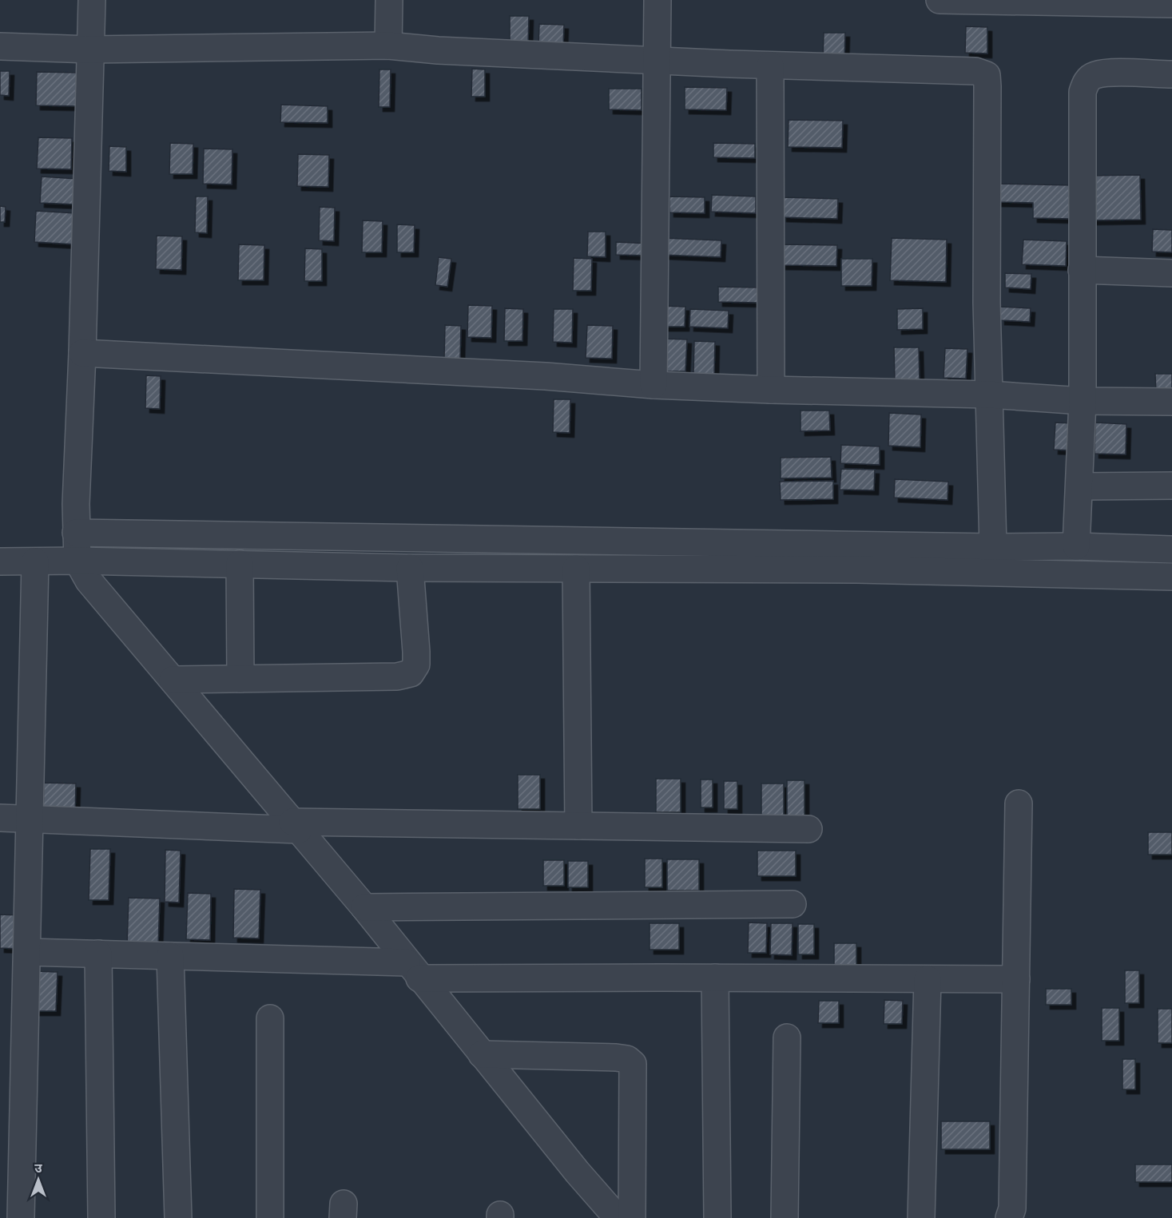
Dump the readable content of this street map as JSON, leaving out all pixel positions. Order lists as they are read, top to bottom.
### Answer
{
  "north": "top"
}
